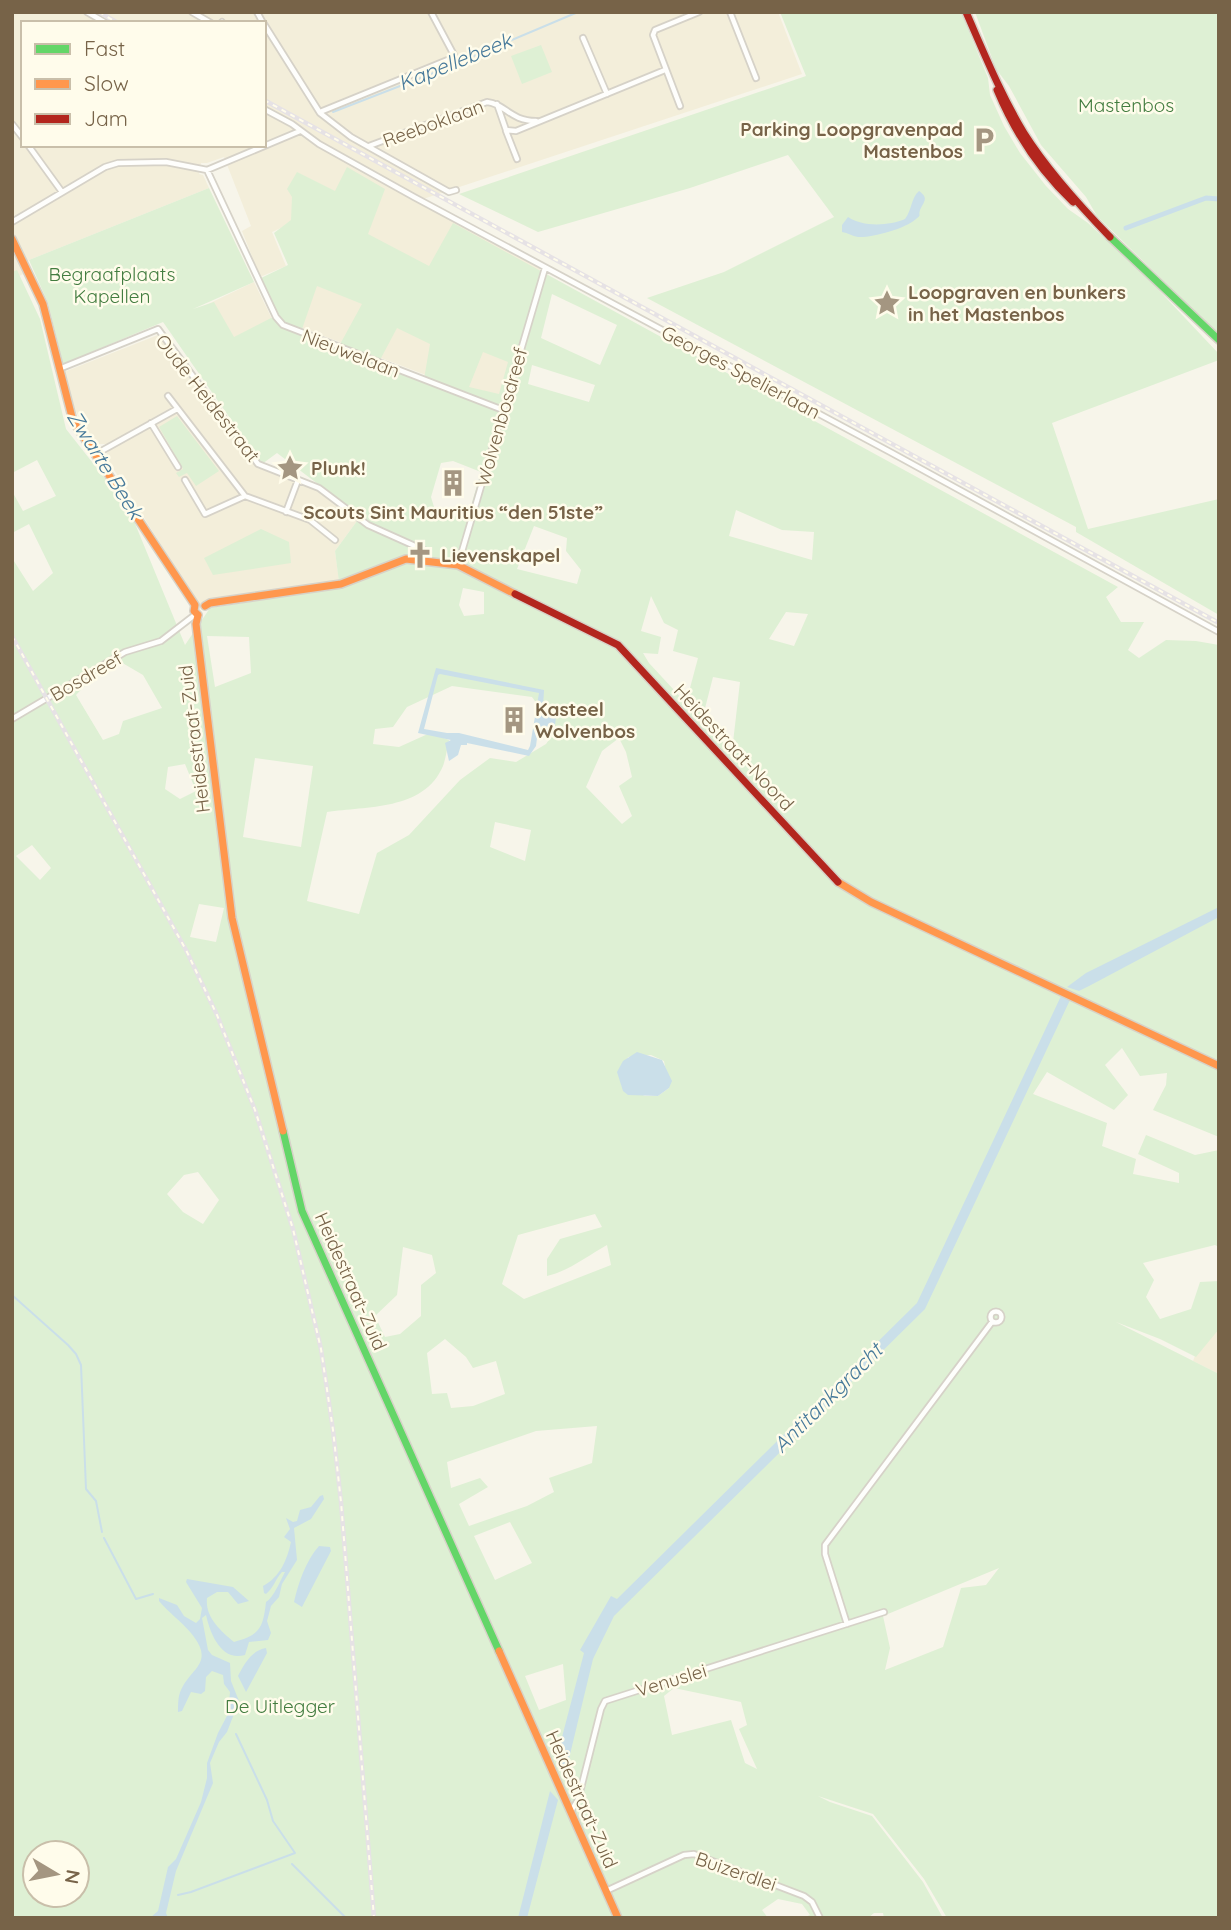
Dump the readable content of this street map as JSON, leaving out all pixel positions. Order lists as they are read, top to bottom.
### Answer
{
  "streets": {
    "street": [
      "Reeboklaan",
      "Nieuwelaan",
      "Georges Spelierlaan",
      "Oude Heidestraat",
      "Wolvenbosdreef",
      "Bosdreef",
      "Heidestraat-Zuid",
      "Heidestraat-Noord",
      "Venuslei",
      "Buizerdlei"
    ]
  },
  "crossings": [
    ["Nieuwelaan", "Wolvenbosdreef"],
    ["Georges Spelierlaan", "Wolvenbosdreef"],
    ["Wolvenbosdreef", "Heidestraat-Noord"],
    ["Bosdreef", "Heidestraat-Zuid"],
    ["Bosdreef", "Heidestraat-Noord"],
    ["Heidestraat-Zuid", "Heidestraat-Noord"],
    ["Heidestraat-Zuid", "Venuslei"],
    ["Heidestraat-Zuid", "Buizerdlei"]
  ],
  "water": ["Kapellebeek", "Zwarte Beek", "Antitankgracht"],
  "parks": ["Mastenbos", "Begraafplaats Kapellen", "De Uitlegger"],
  "places": {
    "parking": ["Parking Loopgravenpad Mastenbos"],
    "place": ["Loopgraven en bunkers in het Mastenbos", "Plunk!"],
    "building": ["Scouts Sint Mauritius “den 51ste”", "Kasteel Wolvenbos"],
    "church": ["Lievenskapel"]
  },
  "legend": ["Fast", "Slow", "Jam"],
  "north": "right"
}
